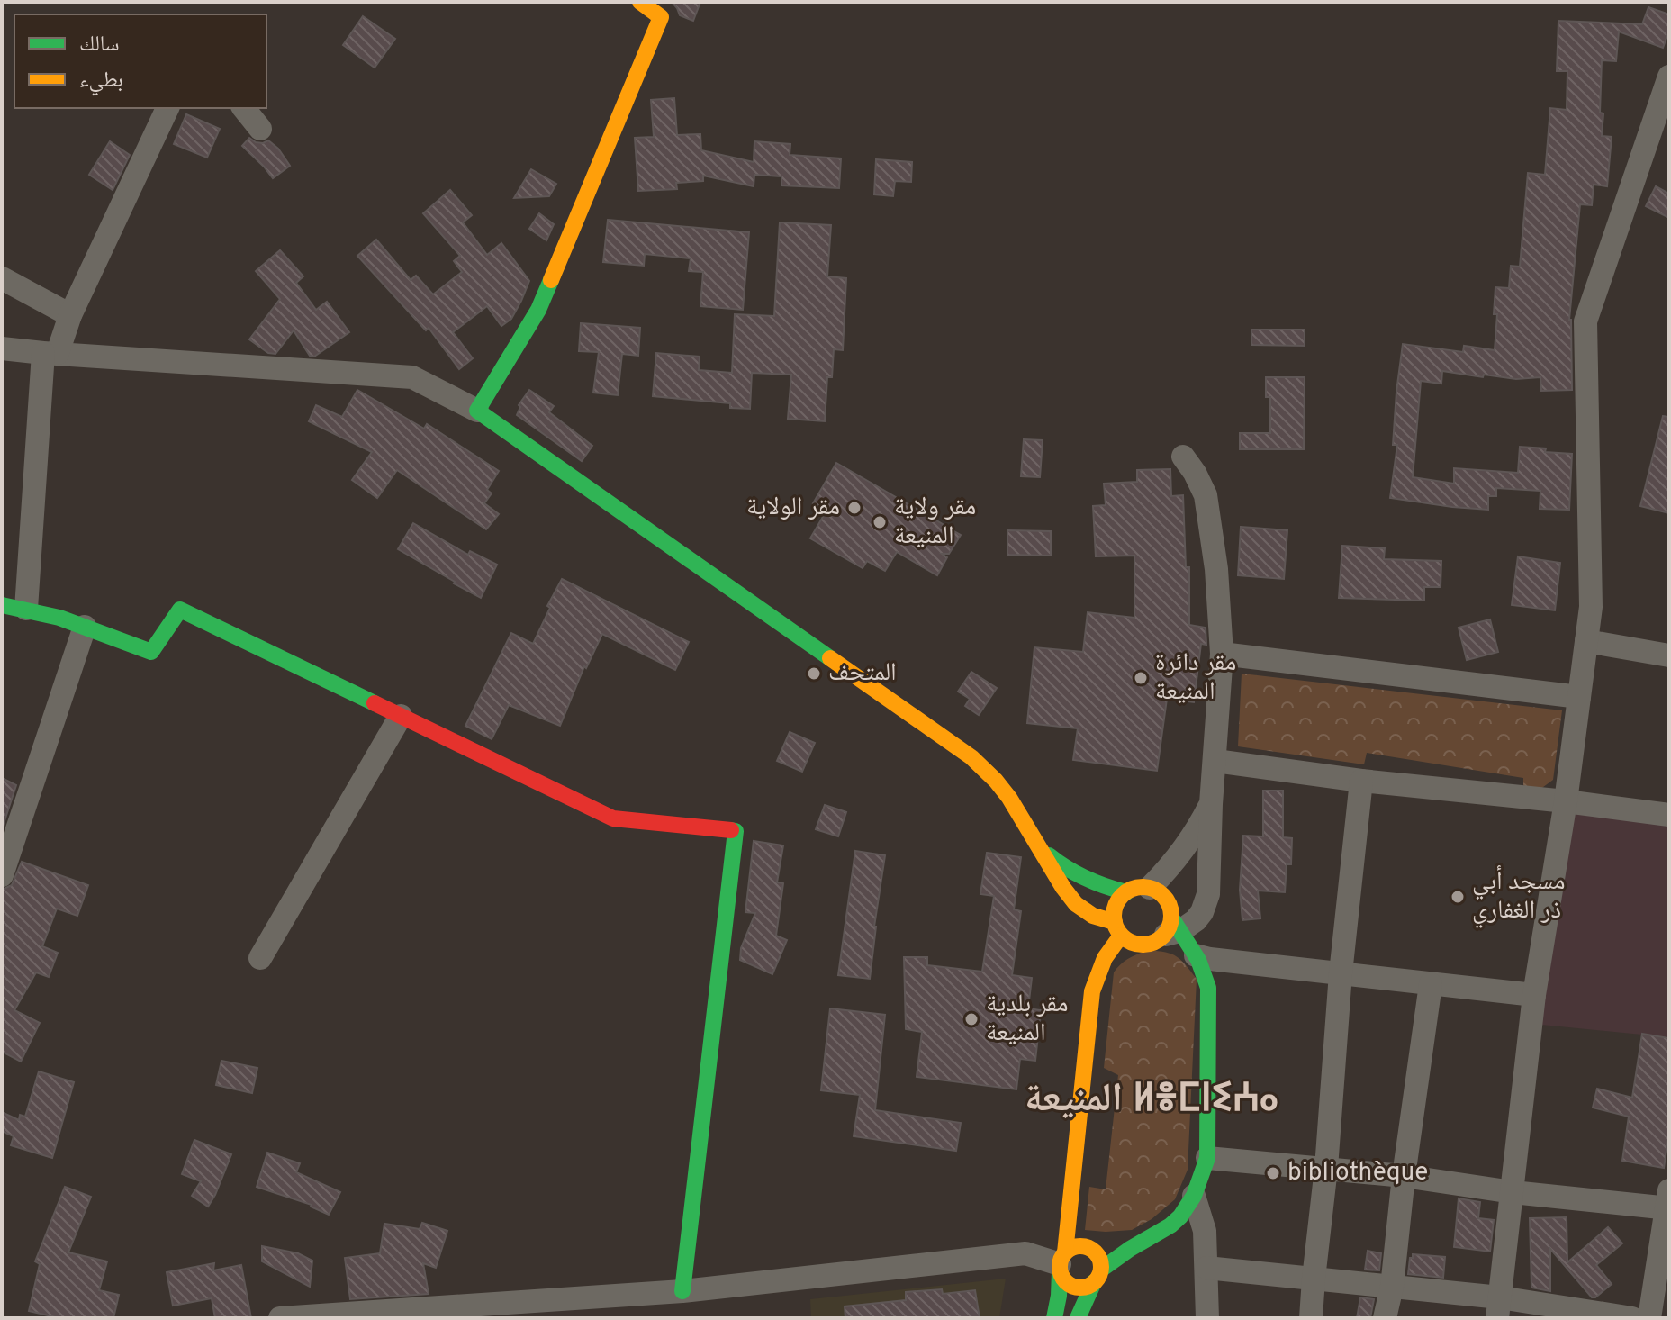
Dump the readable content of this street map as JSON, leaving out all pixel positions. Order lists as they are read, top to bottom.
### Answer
{
  "districts": ["المنيعة ⵍⴻⵎⵏⵉⵄⴰ"],
  "places": [
    "مقر الولاية",
    "مقر ولاية المنيعة",
    "المتحف",
    "مقر دائرة المنيعة",
    "مسجد أبي ذر الغفاري",
    "مقر بلدية المنيعة",
    "bibliothèque"
  ],
  "legend": ["سالك", "بطيء"]
}
